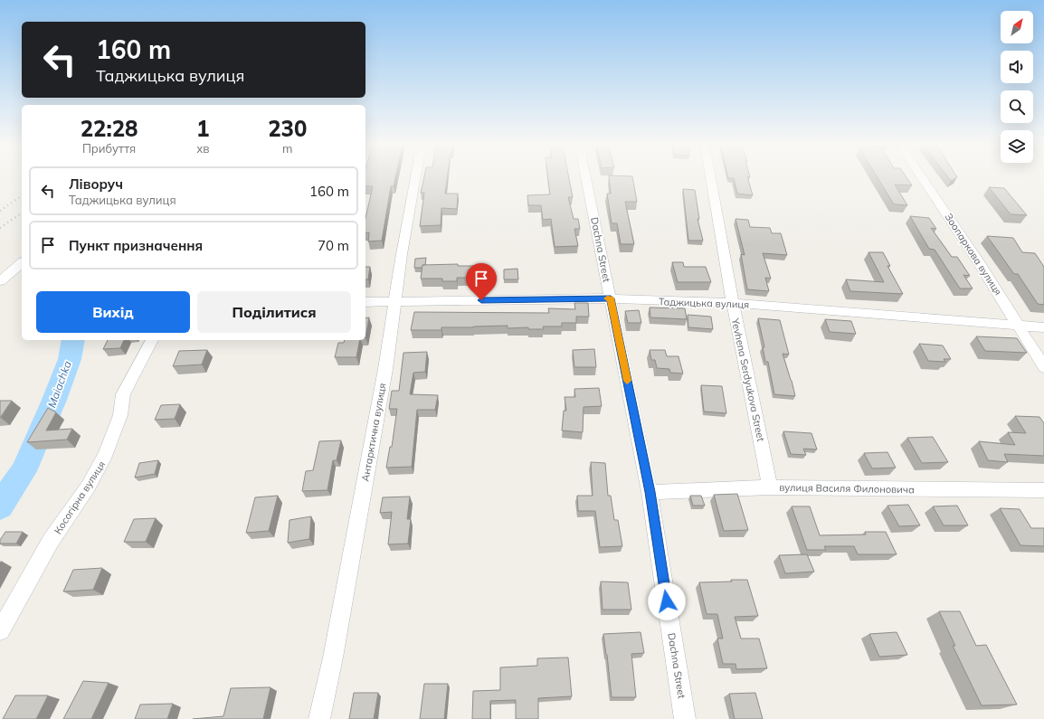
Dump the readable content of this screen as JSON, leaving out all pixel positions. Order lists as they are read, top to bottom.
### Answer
{
  "streets": {
    "street": [
      "Dachna Street",
      "Зоопаркова вулиця",
      "Таджицька вулиця",
      "Yevhena Serdyukova Street",
      "Антарктична вулиця",
      "вулиця Василя Филоновича",
      "Косогірна вулиця"
    ]
  },
  "crossings": [
    ["Dachna Street", "Таджицька вулиця"],
    ["Dachna Street", "вулиця Василя Филоновича"],
    ["Зоопаркова вулиця", "Таджицька вулиця"],
    ["Таджицька вулиця", "Yevhena Serdyukova Street"],
    ["Таджицька вулиця", "Антарктична вулиця"],
    ["Yevhena Serdyukova Street", "вулиця Василя Филоновича"]
  ],
  "water": ["Maiachka"],
  "north": "top right",
  "page": {
    "turn": ["160 m", "Таджицька вулиця"],
    "eta": [
      "22:28",
      "Прибуття",
      "1",
      "хв",
      "230",
      "m"
    ],
    "list": [
      {
        "name": "Ліворуч",
        "note": "Таджицька вулиця",
        "value": "160 m"
      },
      {
        "name": "Пункт призначення",
        "value": "70 m"
      }
    ],
    "buttons": ["Вихід", "Поділитися"]
  }
}
